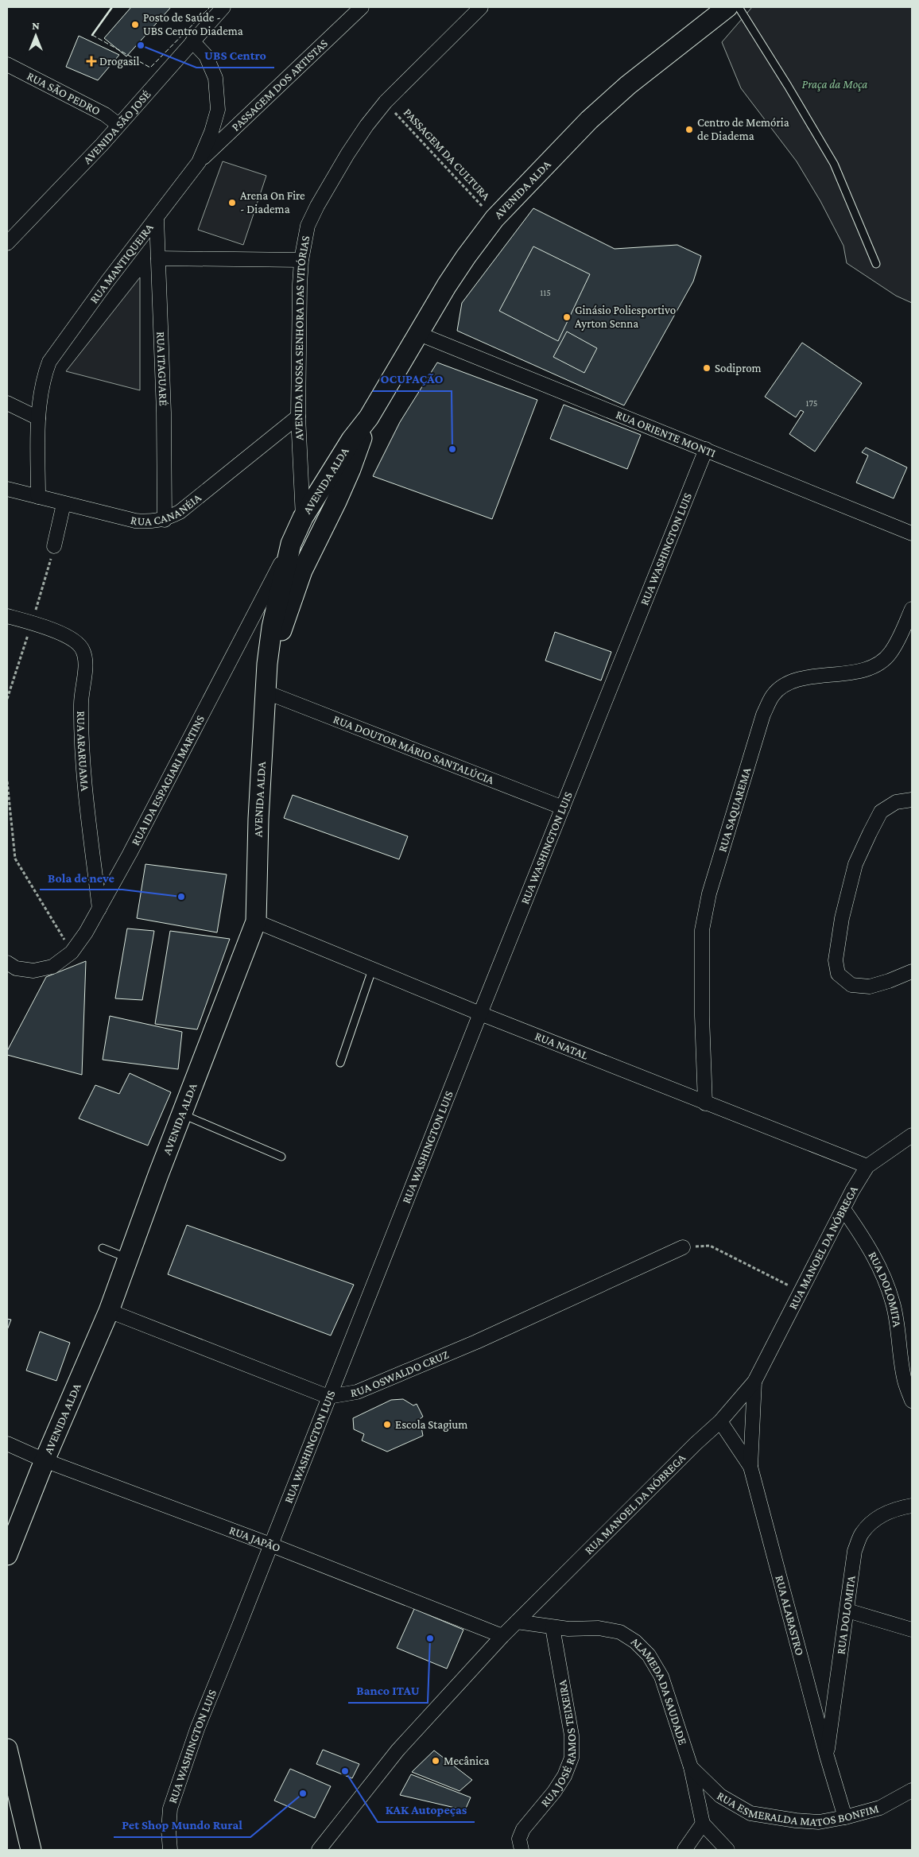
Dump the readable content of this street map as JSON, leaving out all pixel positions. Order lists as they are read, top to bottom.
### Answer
{
  "streets": {
    "main road": ["AVENIDA ALDA"],
    "street": [
      "PASSAGEM DOS ARTISTAS",
      "RUA SÃO PEDRO",
      "AVENIDA SÃO JOSÉ",
      "RUA MANTIQUEIRA",
      "AVENIDA NOSSA SENHORA DAS VITÓRIAS",
      "RUA ITAGUARÉ",
      "RUA ORIENTE MONTI",
      "RUA CANANÉIA",
      "RUA WASHINGTON LUIS",
      "RUA DOUTOR MÁRIO SANTALÚCIA",
      "RUA ARARUAMA",
      "RUA IDA ESPAGIARI MARTINS",
      "RUA SAQUAREMA",
      "RUA NATAL",
      "RUA MANOEL DA NÓBREGA",
      "RUA DOLOMITA",
      "RUA OSWALDO CRUZ",
      "RUA JAPÃO",
      "RUA ALABASTRO",
      "ALAMEDA DA SAUDADE",
      "RUA JOSÉ RAMOS TEIXEIRA",
      "RUA ESMERALDA MATOS BONFIM"
    ],
    "path": ["PASSAGEM DA CULTURA"]
  },
  "crossings": [
    ["PASSAGEM DOS ARTISTAS", "RUA MANTIQUEIRA"],
    ["RUA SÃO PEDRO", "AVENIDA SÃO JOSÉ"],
    ["AVENIDA SÃO JOSÉ", "RUA MANTIQUEIRA"],
    ["PASSAGEM DA CULTURA", "AVENIDA ALDA"],
    ["PASSAGEM DA CULTURA", "AVENIDA NOSSA SENHORA DAS VITÓRIAS"],
    ["AVENIDA ALDA", "AVENIDA NOSSA SENHORA DAS VITÓRIAS"],
    ["AVENIDA ALDA", "RUA ORIENTE MONTI"],
    ["AVENIDA ALDA", "RUA DOUTOR MÁRIO SANTALÚCIA"],
    ["AVENIDA ALDA", "RUA IDA ESPAGIARI MARTINS"],
    ["AVENIDA ALDA", "RUA NATAL"],
    ["AVENIDA ALDA", "RUA JAPÃO"],
    ["RUA MANTIQUEIRA", "RUA ITAGUARÉ"],
    ["RUA MANTIQUEIRA", "RUA CANANÉIA"],
    ["AVENIDA NOSSA SENHORA DAS VITÓRIAS", "RUA CANANÉIA"],
    ["RUA ITAGUARÉ", "RUA CANANÉIA"],
    ["RUA ORIENTE MONTI", "RUA WASHINGTON LUIS"],
    ["RUA WASHINGTON LUIS", "RUA DOUTOR MÁRIO SANTALÚCIA"],
    ["RUA WASHINGTON LUIS", "RUA NATAL"],
    ["RUA WASHINGTON LUIS", "RUA OSWALDO CRUZ"],
    ["RUA WASHINGTON LUIS", "RUA JAPÃO"],
    ["RUA ARARUAMA", "RUA IDA ESPAGIARI MARTINS"],
    ["RUA SAQUAREMA", "RUA NATAL"],
    ["RUA NATAL", "RUA MANOEL DA NÓBREGA"],
    ["RUA MANOEL DA NÓBREGA", "RUA DOLOMITA"],
    ["RUA MANOEL DA NÓBREGA", "RUA JAPÃO"],
    ["RUA MANOEL DA NÓBREGA", "RUA ALABASTRO"],
    ["RUA MANOEL DA NÓBREGA", "ALAMEDA DA SAUDADE"],
    ["RUA DOLOMITA", "RUA ALABASTRO"],
    ["RUA ALABASTRO", "RUA ESMERALDA MATOS BONFIM"],
    ["ALAMEDA DA SAUDADE", "RUA JOSÉ RAMOS TEIXEIRA"],
    ["ALAMEDA DA SAUDADE", "RUA ESMERALDA MATOS BONFIM"]
  ],
  "parks": ["Praça da Moça"],
  "places": {
    "other": [
      "Posto de Saúde - UBS Centro Diadema",
      "UBS Centro",
      "Centro de Memória de Diadema",
      "Arena On Fire - Diadema",
      "Ginásio Poliesportivo Ayrton Senna",
      "Sodiprom",
      "OCUPAÇÃO",
      "Bola de neve",
      "Escola Stagium",
      "Banco ITAU",
      "Mecânica",
      "KAK Autopeças",
      "Pet Shop Mundo Rural"
    ],
    "health": ["Drogasil"]
  },
  "house_numbers": ["115", "175"],
  "north": "top"
}
